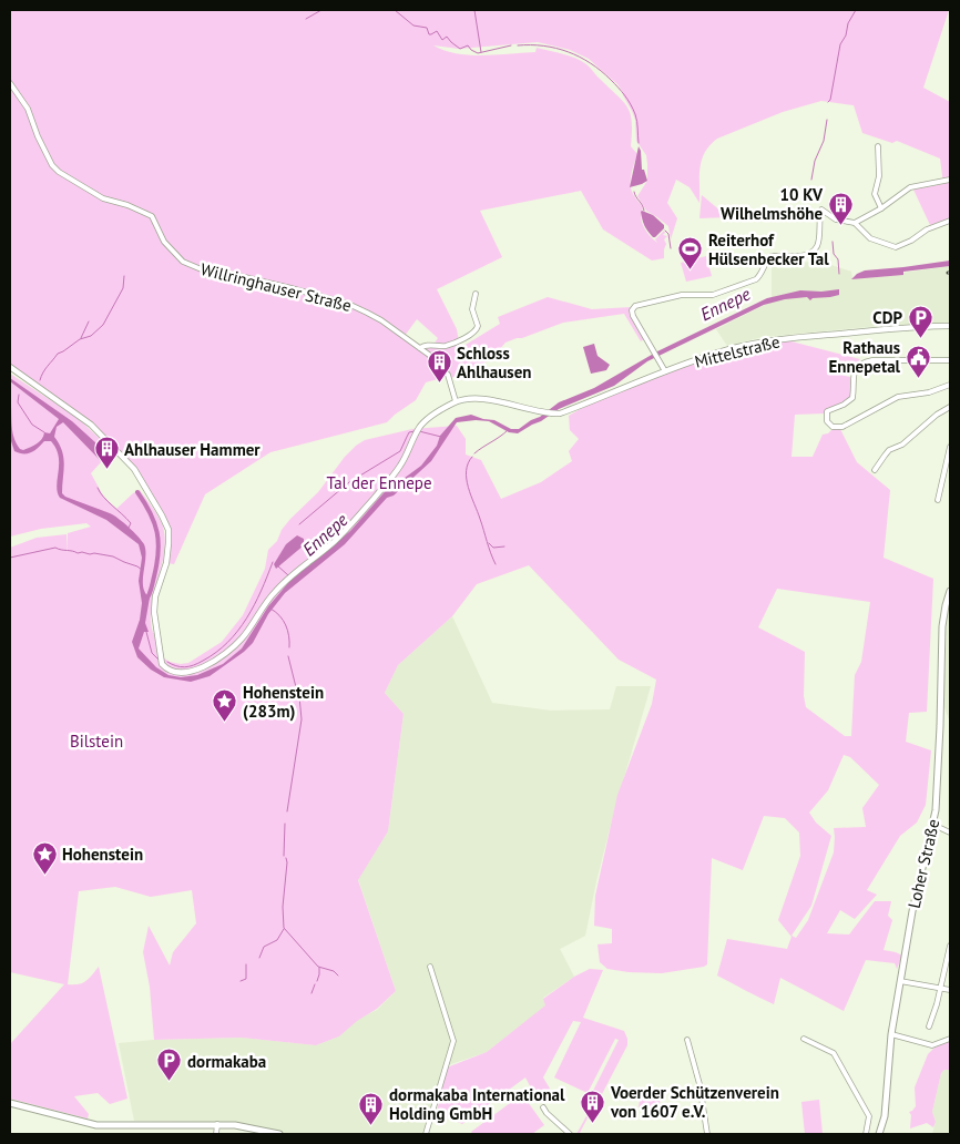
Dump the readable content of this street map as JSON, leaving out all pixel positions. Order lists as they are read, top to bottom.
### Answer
{
  "streets": {
    "main road": ["Loher Straße"],
    "street": ["Willringhauser Straße", "Mittelstraße"]
  },
  "crossings": [
    ["Willringhauser Straße", "Mittelstraße"]
  ],
  "water": ["Ennepe"],
  "parks": ["Tal der Ennepe", "Bilstein"],
  "places": {
    "building": [
      "10 KV Wilhelmshöhe",
      "Schloss Ahlhausen",
      "Ahlhauser Hammer",
      "Voerder Schützenverein von 1607 e.V.",
      "dormakaba International Holding GmbH"
    ],
    "sports": ["Reiterhof Hülsenbecker Tal"],
    "parking": ["CDP", "dormakaba"],
    "public building": ["Rathaus Ennepetal"],
    "place": ["Hohenstein (283m)", "Hohenstein"]
  }
}
